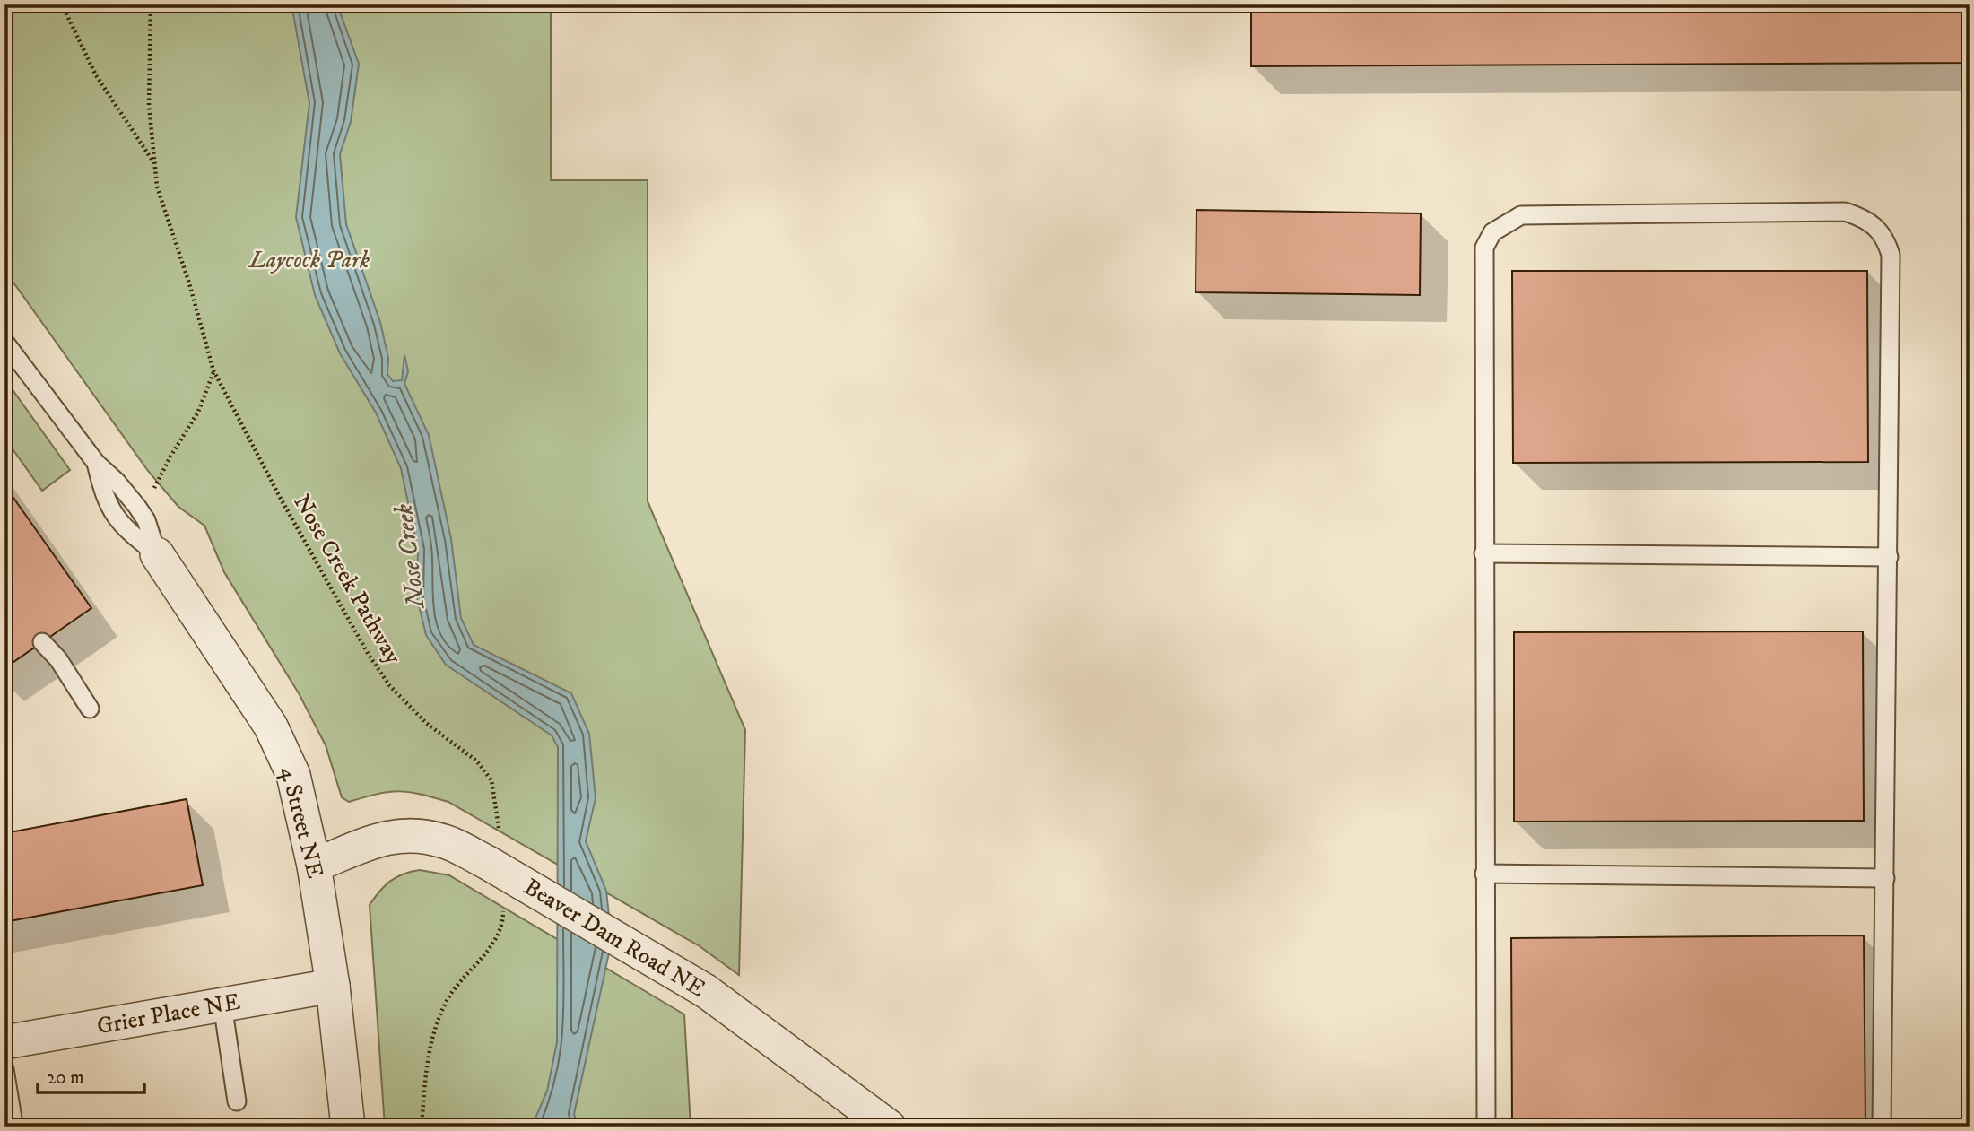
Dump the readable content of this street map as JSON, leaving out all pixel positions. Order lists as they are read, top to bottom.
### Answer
{
  "streets": {
    "street": ["4 Street NE", "Beaver Dam Road NE", "Grier Place NE"],
    "path": ["Nose Creek Pathway"]
  },
  "crossings": [
    ["4 Street NE", "Beaver Dam Road NE"],
    ["4 Street NE", "Grier Place NE"]
  ],
  "water": ["Nose Creek"],
  "parks": ["Laycock Park"],
  "scale_bar": "20 m"
}
